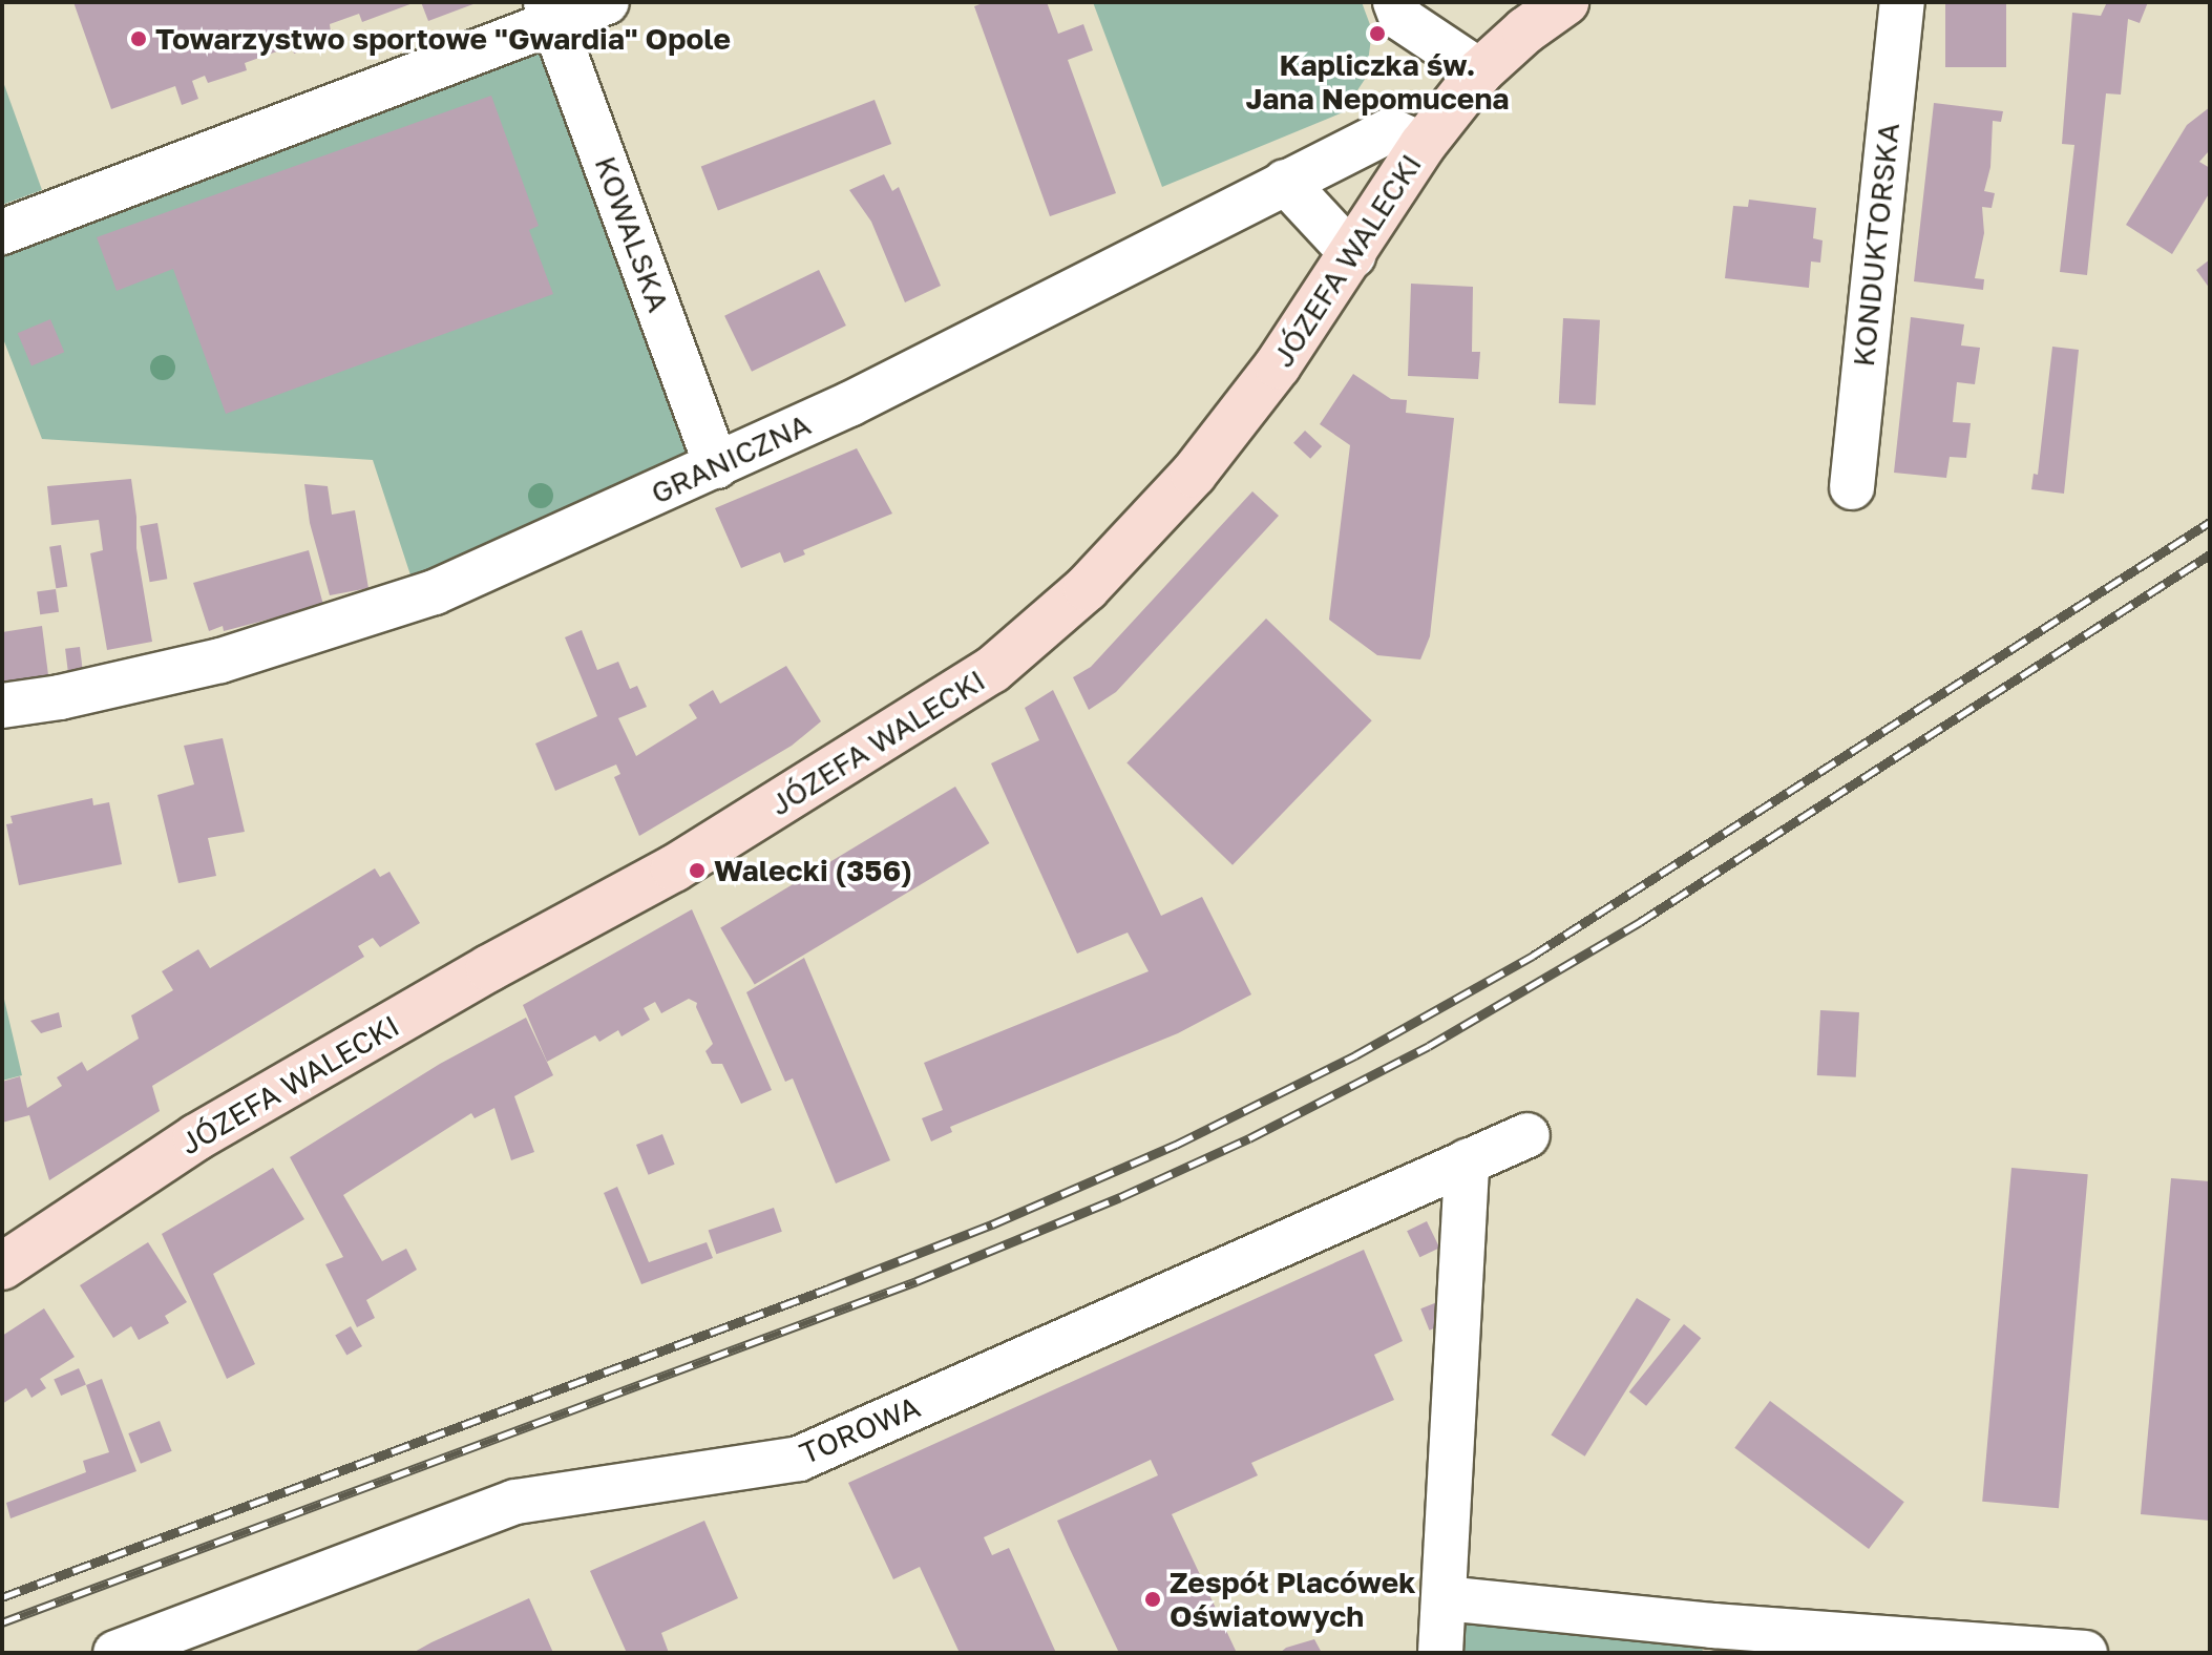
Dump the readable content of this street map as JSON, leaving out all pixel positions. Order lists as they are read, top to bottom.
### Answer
{
  "streets": {
    "main road": ["JÓZEFA WALECKI"],
    "street": [
      "KOWALSKA",
      "KONDUKTORSKA",
      "GRANICZNA",
      "TOROWA"
    ]
  },
  "crossings": [
    ["KOWALSKA", "GRANICZNA"],
    ["JÓZEFA WALECKI", "GRANICZNA"]
  ],
  "places": [
    "Kapliczka św. Jana Nepomucena",
    "Towarzystwo sportowe \"Gwardia\" Opole",
    "Walecki (356)",
    "Zespół Placówek Oświatowych"
  ]
}
